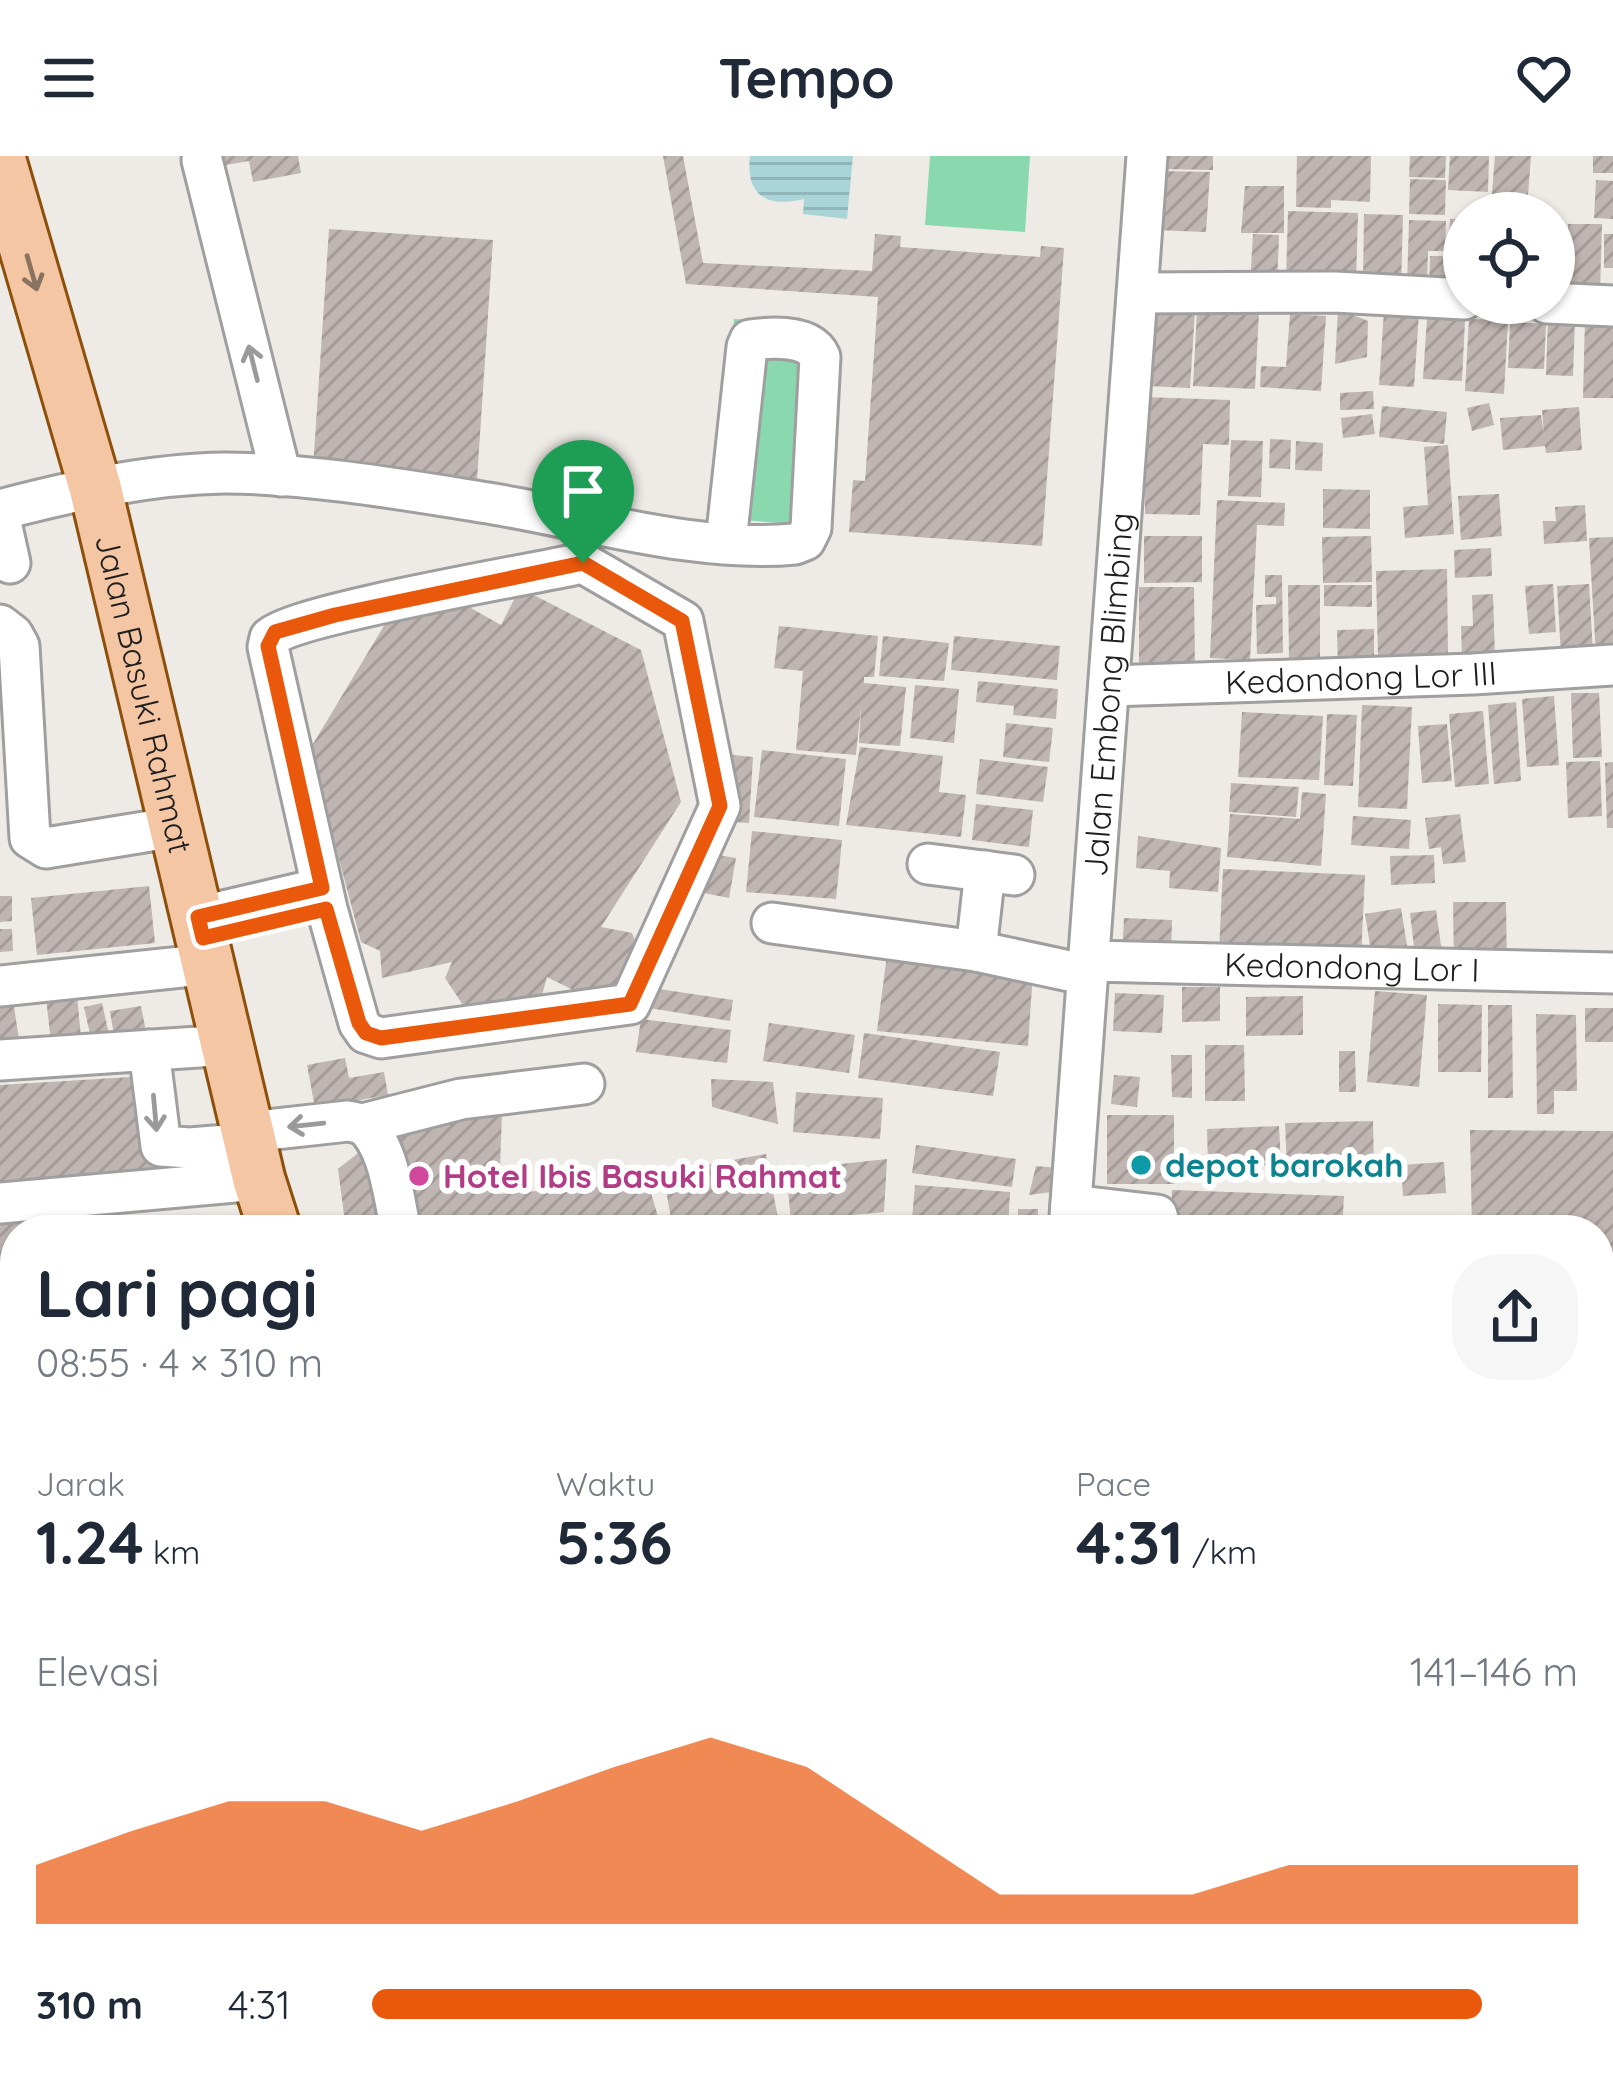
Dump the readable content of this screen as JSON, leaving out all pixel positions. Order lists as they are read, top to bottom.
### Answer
{
  "streets": {
    "main road": ["Jalan Basuki Rahmat"],
    "street": ["Kedondong Lor III", "Jalan Embong Blimbing", "Kedondong Lor I"]
  },
  "crossings": [
    ["Kedondong Lor III", "Jalan Embong Blimbing"],
    ["Jalan Embong Blimbing", "Kedondong Lor I"]
  ],
  "places": ["depot barokah", "Hotel Ibis Basuki Rahmat"],
  "page": {
    "header": "Tempo",
    "heading": ["Lari pagi", "08:55 · 4 × 310 m"],
    "stats": [
      ["Jarak", "1.24 km"],
      ["Waktu", "5:36"],
      ["Pace", "4:31 /km"]
    ],
    "chart": ["Elevasi", "141–146 m"],
    "list": [
      {
        "name": "310 m",
        "note": "4:31"
      }
    ]
  }
}
